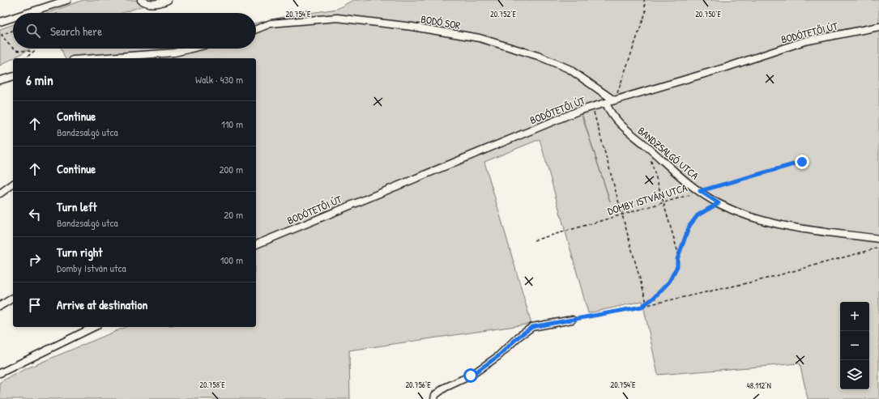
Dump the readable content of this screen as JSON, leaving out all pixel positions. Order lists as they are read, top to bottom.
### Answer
{
  "streets": {
    "street": ["BODÓ SOR", "BODÓTETŐI ÚT", "BANDZSALGÓ UTCA"],
    "path": ["DOMBY ISTVÁN UTCA"]
  },
  "crossings": [
    ["BODÓ SOR", "BODÓTETŐI ÚT"],
    ["BODÓTETŐI ÚT", "BANDZSALGÓ UTCA"],
    ["BANDZSALGÓ UTCA", "DOMBY ISTVÁN UTCA"]
  ],
  "page": {
    "search": "Search here",
    "heading": ["6 min", "Walk · 430 m"],
    "list": [
      ["Continue", "Bandzsalgó utca", "110 m"],
      ["Continue", "200 m"],
      ["Turn left", "Bandzsalgó utca", "20 m"],
      ["Turn right", "Domby István utca", "100 m"],
      "Arrive at destination"
    ],
    "map_buttons": ["+", "−"]
  },
  "coordinates": [
    "20.752°E",
    "20.754°E",
    "20.750°E",
    "20.758°E",
    "20.756°E",
    "48.112°N"
  ]
}
